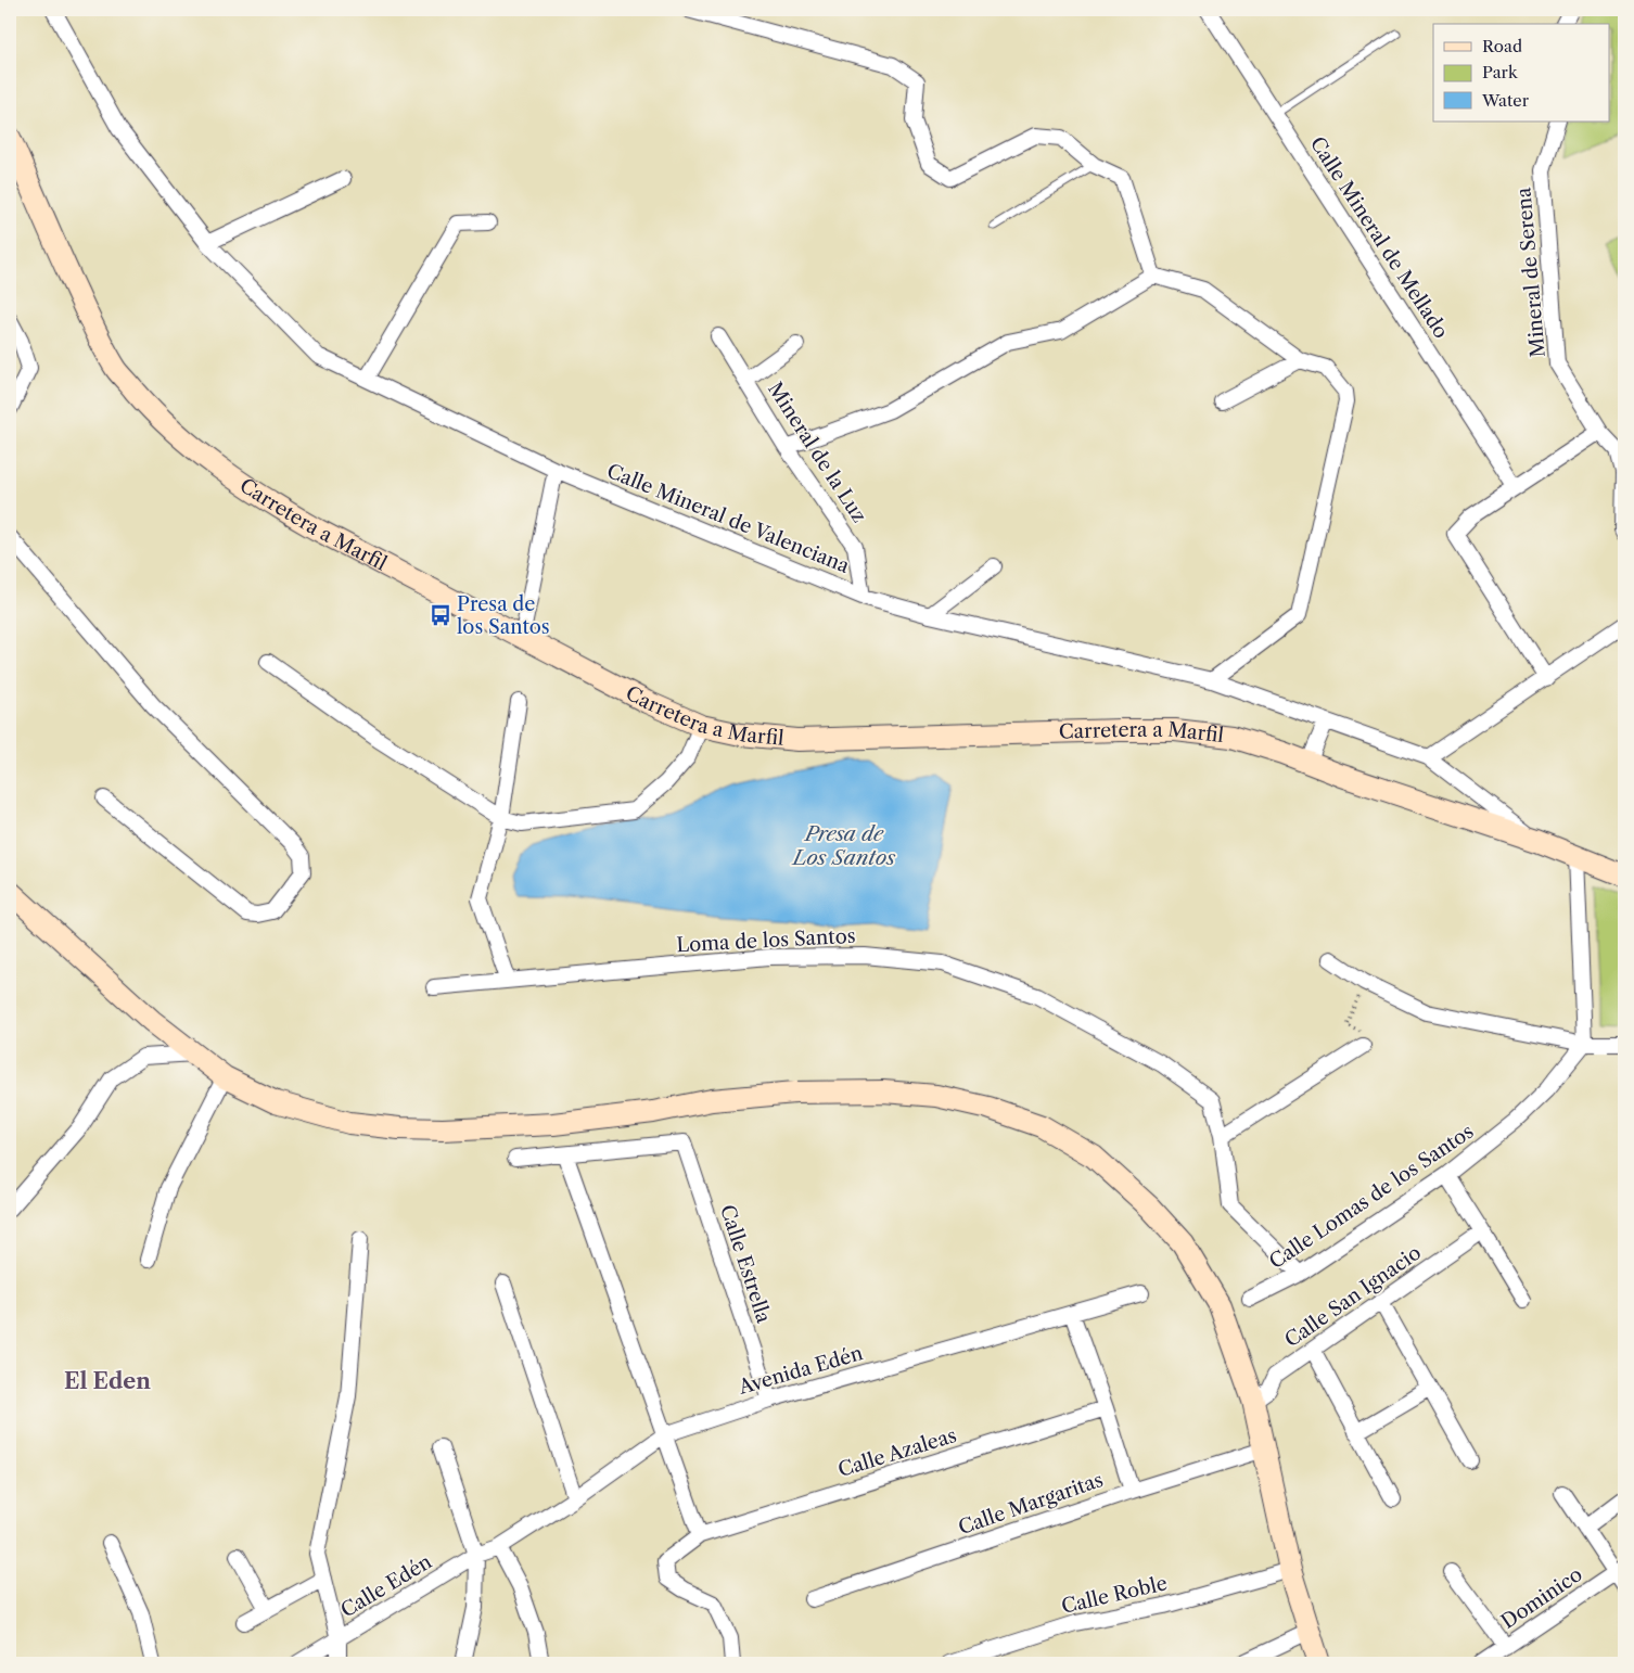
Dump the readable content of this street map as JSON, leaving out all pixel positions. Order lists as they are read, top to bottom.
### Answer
{
  "streets": {
    "main road": ["Carretera a Marfil"],
    "street": [
      "Calle Mineral de Mellado",
      "Mineral de Serena",
      "Mineral de la Luz",
      "Calle Mineral de Valenciana",
      "Loma de los Santos",
      "Calle Lomas de los Santos",
      "Calle Estrella",
      "Calle San Ignacio",
      "Avenida Edén",
      "Calle Azaleas",
      "Calle Margaritas",
      "Calle Edén",
      "Calle Roble",
      "Dominico"
    ]
  },
  "crossings": [
    ["Mineral de la Luz", "Calle Mineral de Valenciana"],
    ["Calle Mineral de Valenciana", "Carretera a Marfil"],
    ["Loma de los Santos", "Calle Lomas de los Santos"],
    ["Calle Estrella", "Avenida Edén"],
    ["Avenida Edén", "Calle Edén"]
  ],
  "districts": ["El Eden"],
  "water": ["Presa de Los Santos"],
  "places": {
    "bus stop": ["Presa de los Santos"]
  },
  "legend": ["Road", "Park", "Water"]
}
